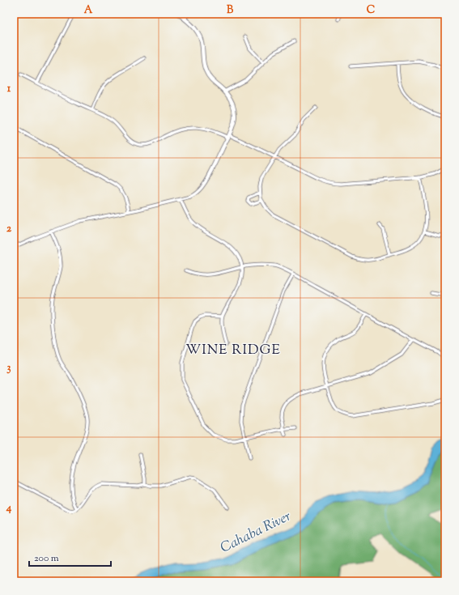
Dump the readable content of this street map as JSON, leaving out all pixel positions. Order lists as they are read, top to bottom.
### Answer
{
  "districts": ["WINE RIDGE"],
  "water": ["Cahaba River"],
  "scale_bar": "200 m",
  "grid": {
    "columns": ["A", "B", "C"],
    "rows": [
      "1",
      "2",
      "3",
      "4"
    ]
  }
}
